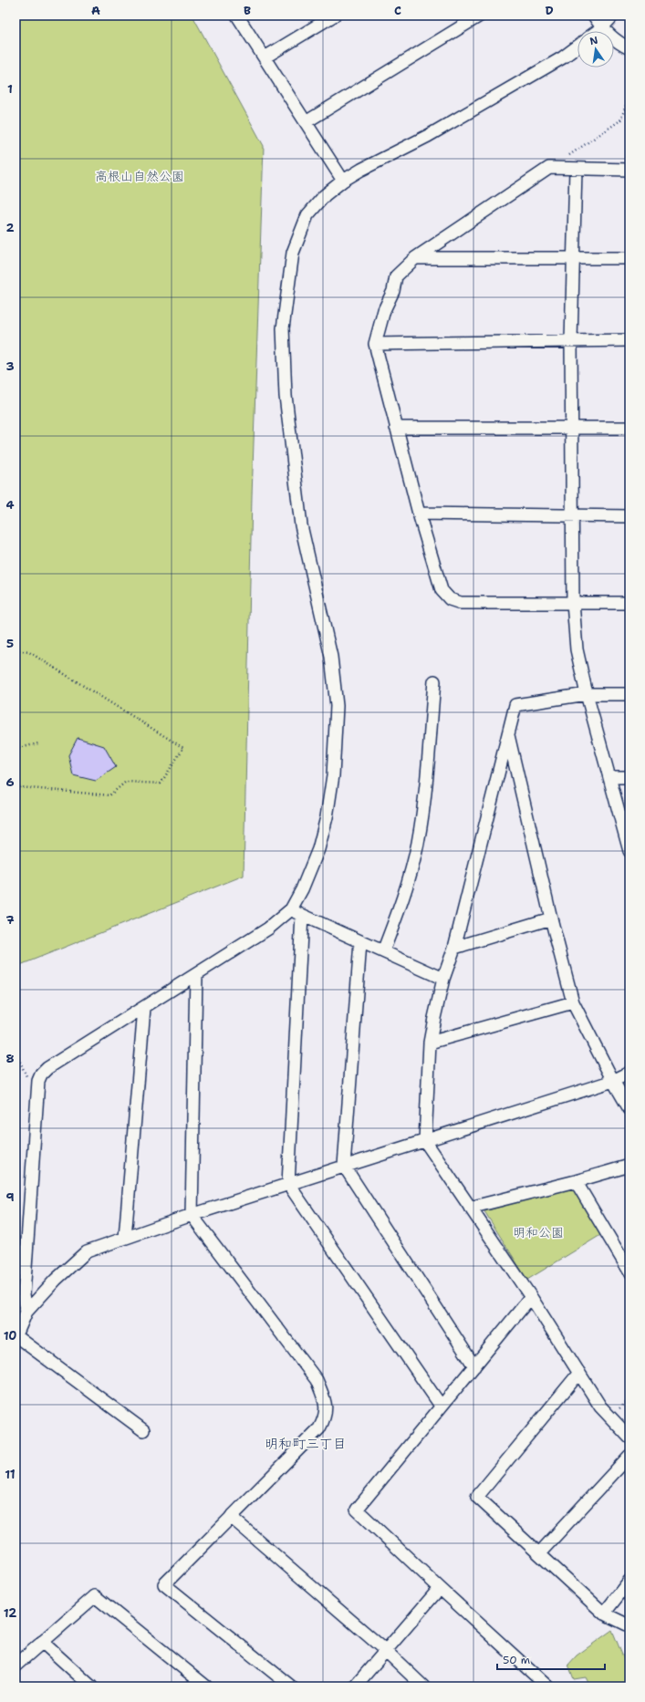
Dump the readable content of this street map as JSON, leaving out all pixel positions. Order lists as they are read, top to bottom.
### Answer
{
  "districts": ["明和町三丁目"],
  "parks": ["高根山自然公園", "明和公園"],
  "scale_bar": "50 m",
  "north": "top",
  "grid": {
    "columns": [
      "A",
      "B",
      "C",
      "D"
    ],
    "rows": [
      "1",
      "2",
      "3",
      "4",
      "5",
      "6",
      "7",
      "8",
      "9",
      "10",
      "11",
      "12"
    ]
  }
}
